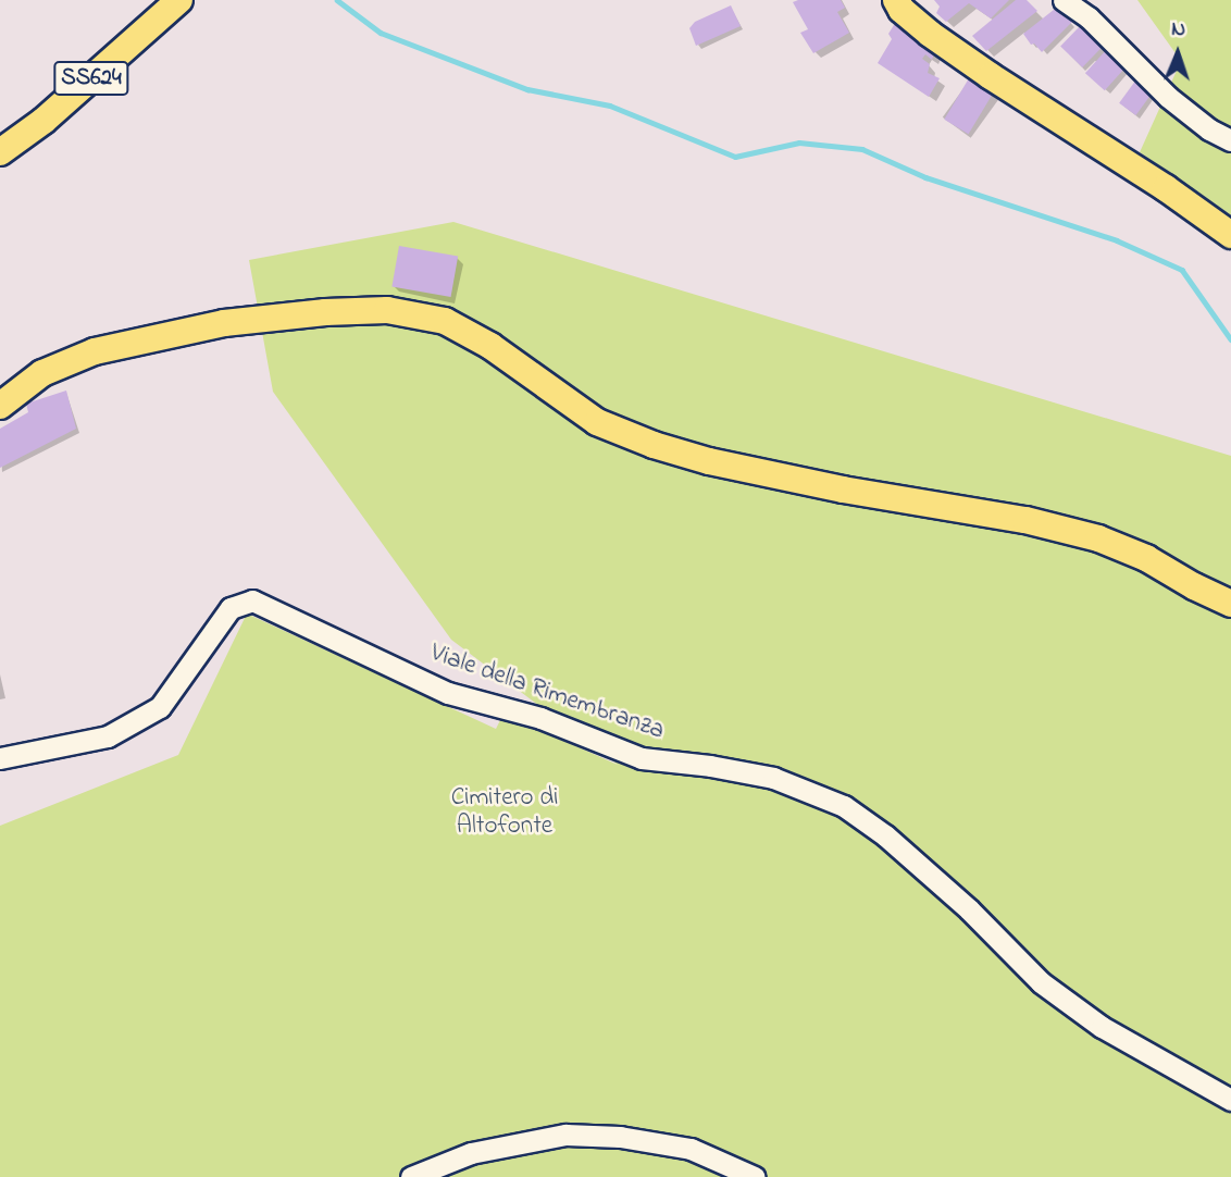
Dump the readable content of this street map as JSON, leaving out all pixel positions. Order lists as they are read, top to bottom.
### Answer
{
  "streets": {
    "main road": ["SS624"],
    "street": ["Viale della Rimembranza"]
  },
  "parks": ["Cimitero di Altofonte"],
  "north": "top"
}
